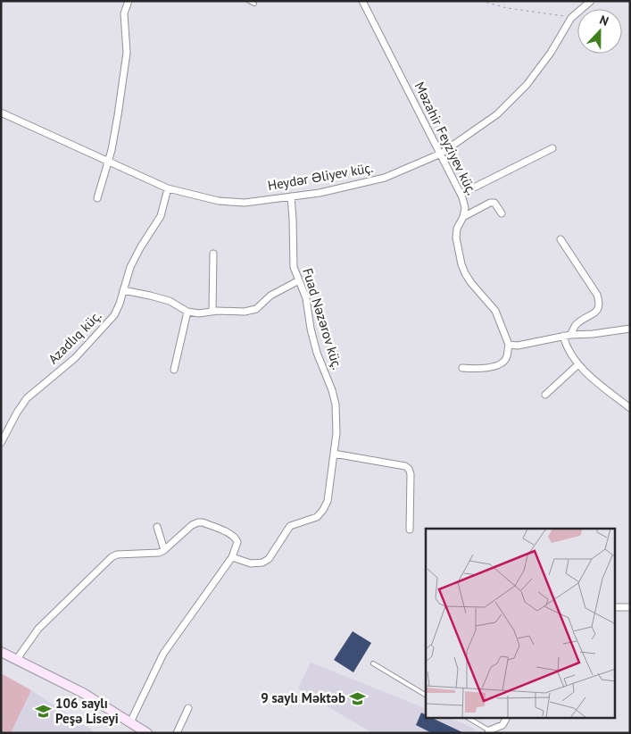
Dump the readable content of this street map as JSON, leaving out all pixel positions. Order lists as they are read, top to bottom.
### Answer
{
  "streets": {
    "street": [
      "Məzahir Feyziyev küç.",
      "Heydər Əliyev küç.",
      "Fuad Nəzərov küç.",
      "Azadlıq küç."
    ]
  },
  "crossings": [
    ["Məzahir Feyziyev küç.", "Heydər Əliyev küç."],
    ["Heydər Əliyev küç.", "Fuad Nəzərov küç."],
    ["Heydər Əliyev küç.", "Azadlıq küç."]
  ],
  "places": {
    "school or university": ["9 saylı Məktəb", "106 saylı Peşə Liseyi"]
  },
  "north": "top"
}
